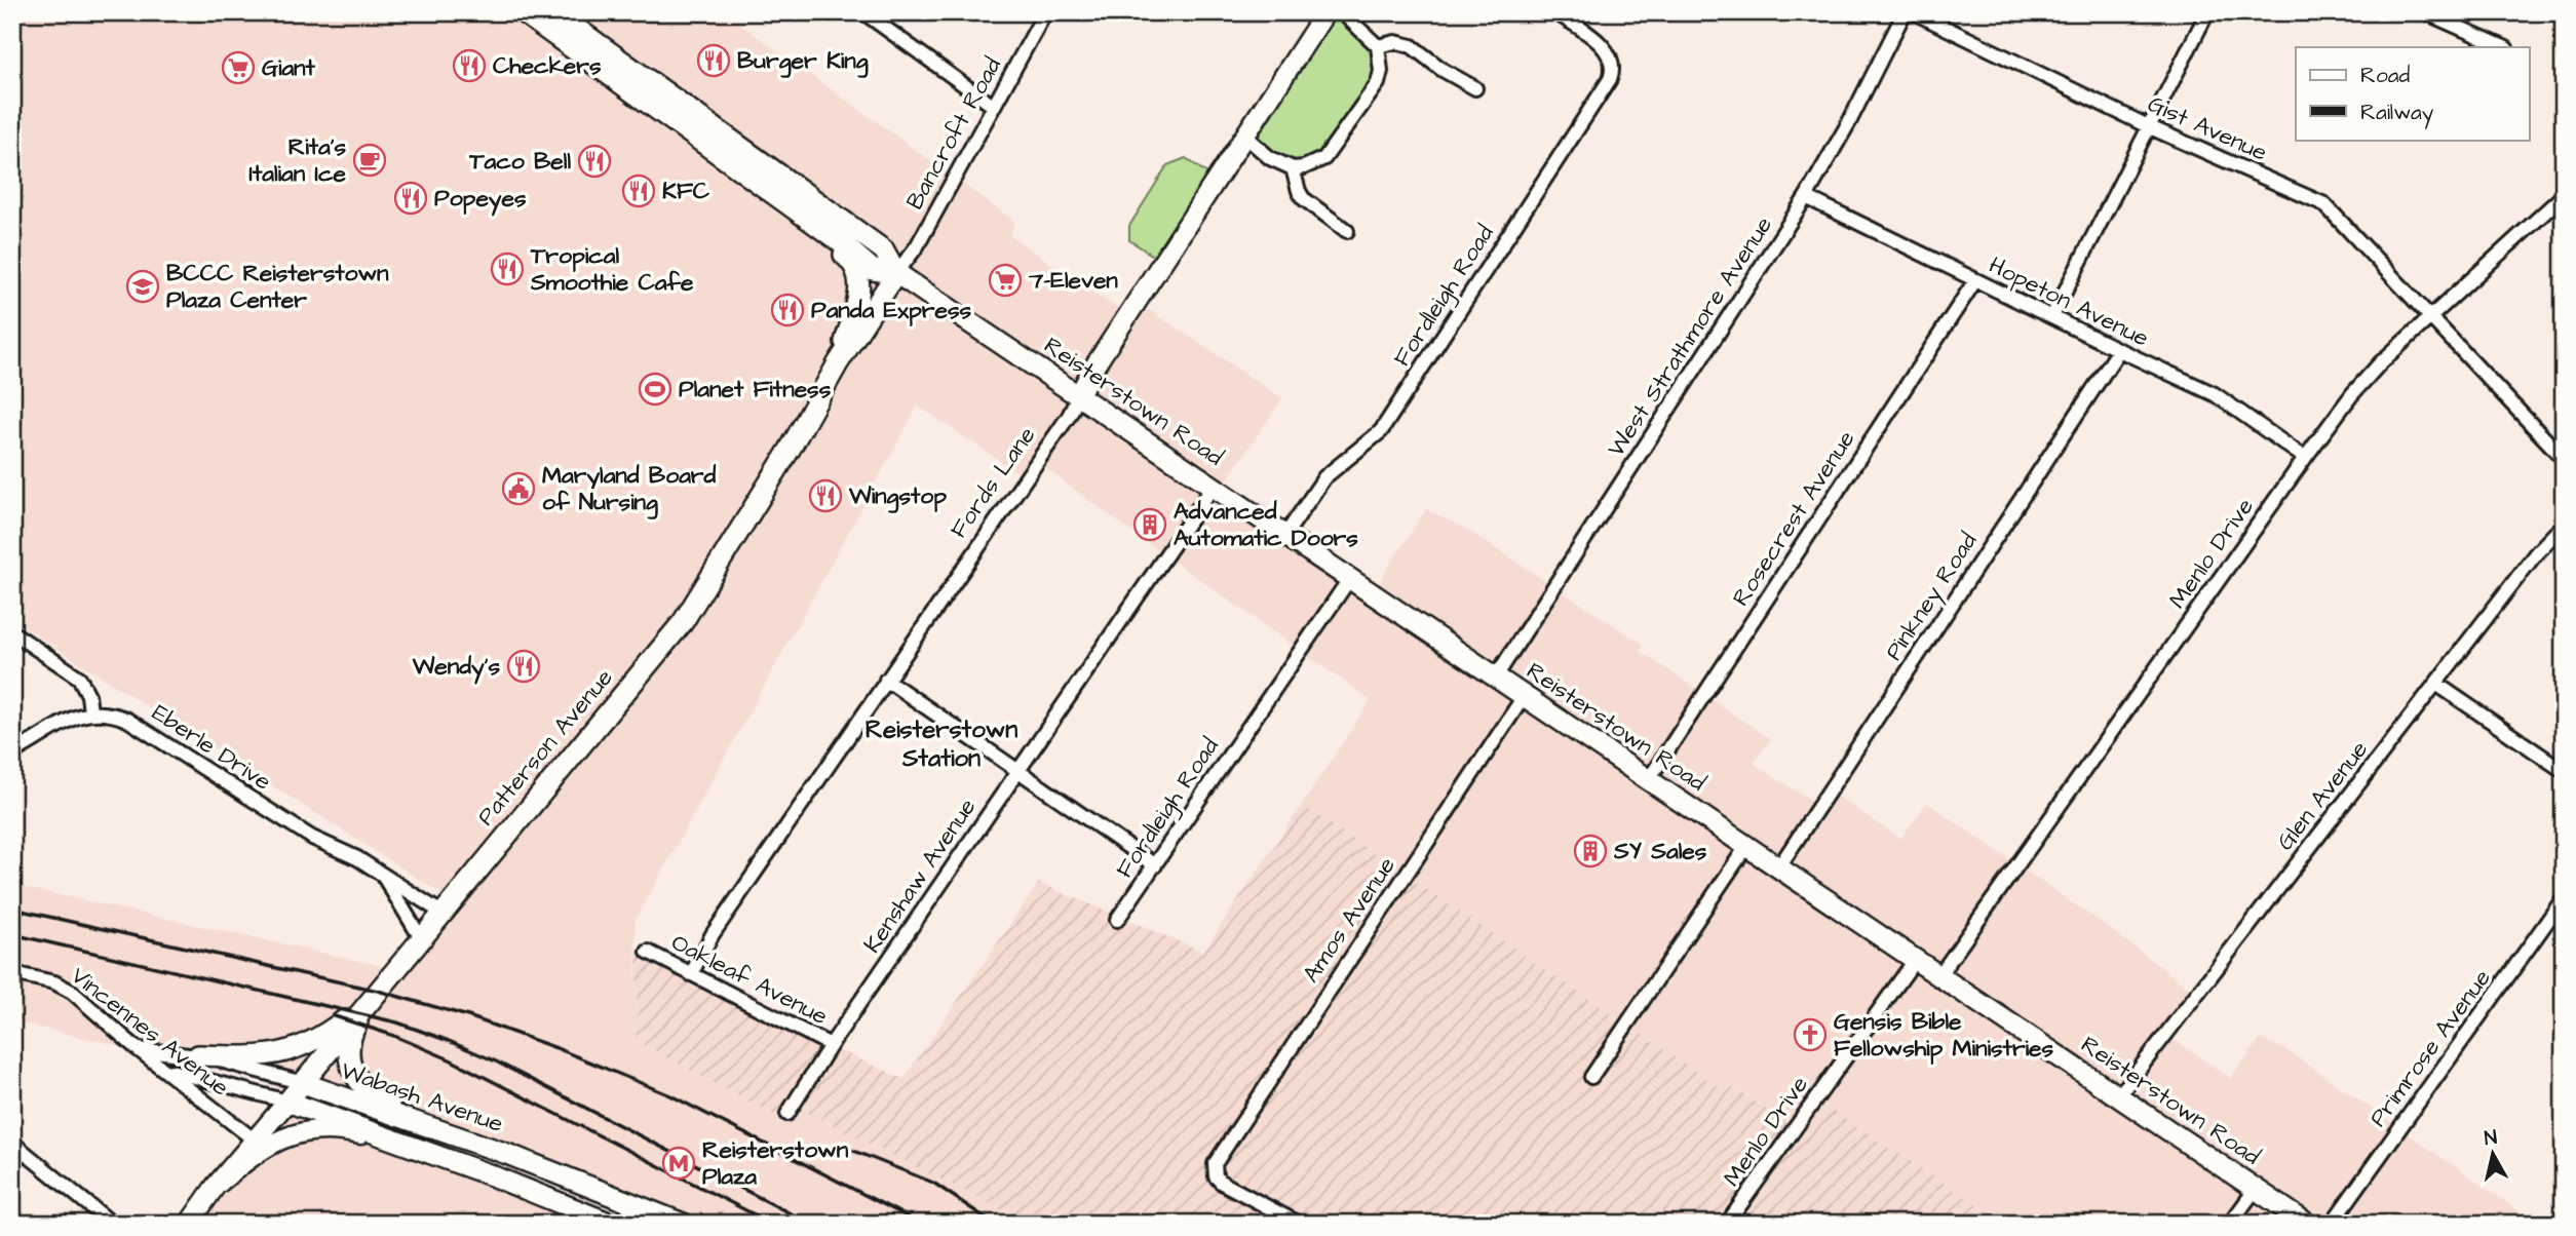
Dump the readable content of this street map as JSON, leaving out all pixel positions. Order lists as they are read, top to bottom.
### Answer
{
  "streets": {
    "main road": ["Reisterstown Road", "Patterson Avenue", "Wabash Avenue"],
    "street": [
      "Gist Avenue",
      "Bancroft Road",
      "Fordleigh Road",
      "Hopeton Avenue",
      "West Strathmore Avenue",
      "Fords Lane",
      "Rosecrest Avenue",
      "Menlo Drive",
      "Pinkney Road",
      "Eberle Drive",
      "Glen Avenue",
      "Kenshaw Avenue",
      "Amos Avenue",
      "Oakleaf Avenue",
      "Vincennes Avenue",
      "Primrose Avenue"
    ]
  },
  "crossings": [
    ["Gist Avenue", "Menlo Drive"],
    ["Bancroft Road", "Reisterstown Road"],
    ["Bancroft Road", "Patterson Avenue"],
    ["Fordleigh Road", "Reisterstown Road"],
    ["Hopeton Avenue", "West Strathmore Avenue"],
    ["Hopeton Avenue", "Rosecrest Avenue"],
    ["Hopeton Avenue", "Menlo Drive"],
    ["Hopeton Avenue", "Pinkney Road"],
    ["West Strathmore Avenue", "Reisterstown Road"],
    ["Reisterstown Road", "Fords Lane"],
    ["Reisterstown Road", "Rosecrest Avenue"],
    ["Reisterstown Road", "Menlo Drive"],
    ["Reisterstown Road", "Pinkney Road"],
    ["Reisterstown Road", "Patterson Avenue"],
    ["Reisterstown Road", "Glen Avenue"],
    ["Reisterstown Road", "Kenshaw Avenue"],
    ["Reisterstown Road", "Amos Avenue"],
    ["Fords Lane", "Oakleaf Avenue"],
    ["Eberle Drive", "Patterson Avenue"],
    ["Patterson Avenue", "Vincennes Avenue"],
    ["Patterson Avenue", "Wabash Avenue"],
    ["Kenshaw Avenue", "Oakleaf Avenue"],
    ["Vincennes Avenue", "Wabash Avenue"]
  ],
  "districts": ["Reisterstown Station"],
  "places": {
    "restaurant": [
      "Burger King",
      "Checkers",
      "Taco Bell",
      "KFC",
      "Popeyes",
      "Tropical Smoothie Cafe",
      "Panda Express",
      "Wingstop",
      "Wendy's"
    ],
    "supermarket": ["Giant", "7-Eleven"],
    "cafe": ["Rita's Italian Ice"],
    "school or university": ["BCCC Reisterstown Plaza Center"],
    "sports": ["Planet Fitness"],
    "public building": ["Maryland Board of Nursing"],
    "building": ["Advanced Automatic Doors", "SY Sales"],
    "church": ["Gensis Bible Fellowship Ministries"],
    "metro station": ["Reisterstown Plaza"]
  },
  "legend": ["Road", "Railway"],
  "north": "top"
}
